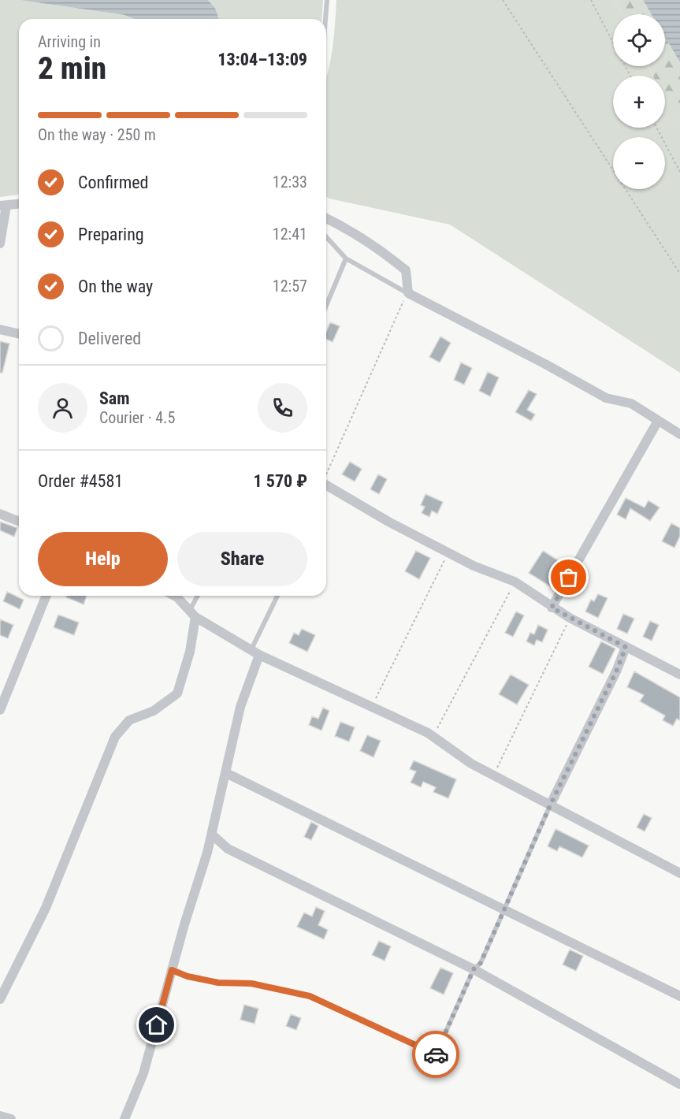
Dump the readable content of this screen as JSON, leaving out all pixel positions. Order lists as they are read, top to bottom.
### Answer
{
  "page": {
    "map_buttons": ["+", "−"],
    "heading": ["2 min", "Arriving in", "13:04–13:09"],
    "panel": [
      "Sam",
      "Courier · 4.5",
      "Order #4581",
      "1 570 ₽"
    ],
    "bar": "On the way · 250 m",
    "list": [
      ["Confirmed", "12:33"],
      ["Preparing", "12:41"],
      ["On the way", "12:57"],
      "Delivered"
    ],
    "buttons": ["Help", "Share"]
  }
}
